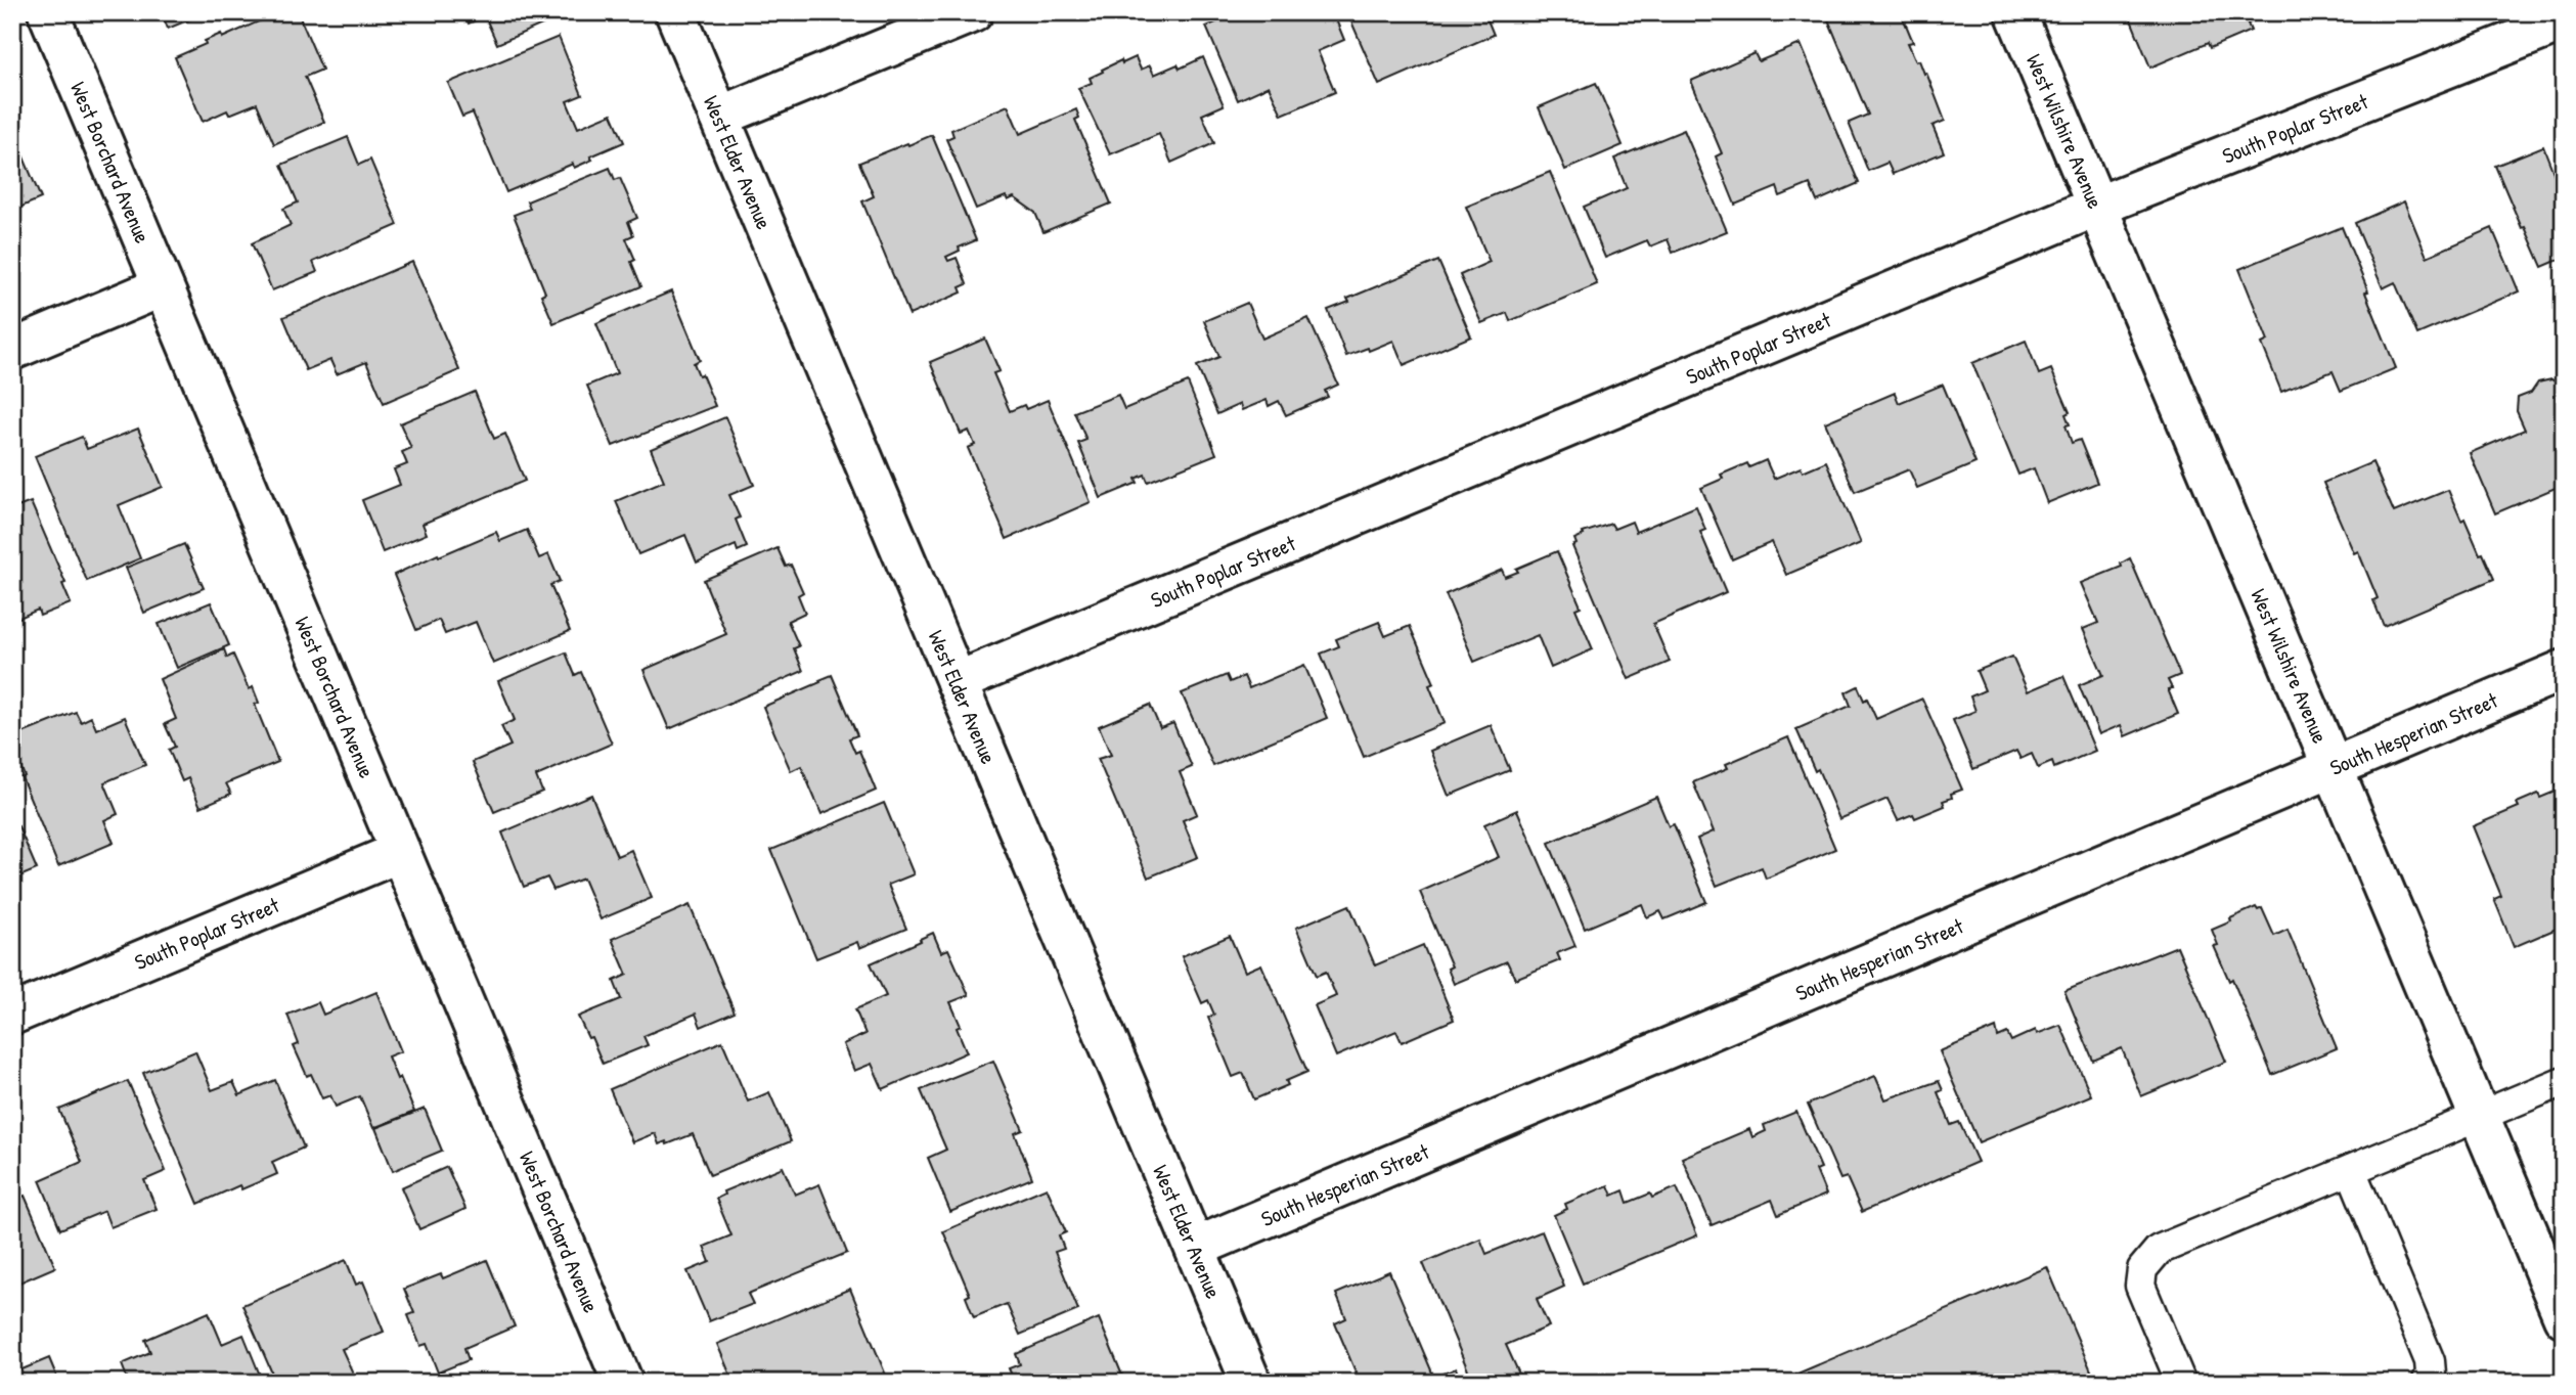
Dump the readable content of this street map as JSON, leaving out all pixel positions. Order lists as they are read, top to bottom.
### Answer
{
  "streets": {
    "street": [
      "South Poplar Street",
      "West Wilshire Avenue",
      "West Borchard Avenue",
      "West Elder Avenue",
      "South Hesperian Street"
    ]
  },
  "crossings": [
    ["South Poplar Street", "West Wilshire Avenue"],
    ["South Poplar Street", "West Borchard Avenue"],
    ["South Poplar Street", "West Elder Avenue"],
    ["West Wilshire Avenue", "South Hesperian Street"],
    ["West Elder Avenue", "South Hesperian Street"]
  ]
}
